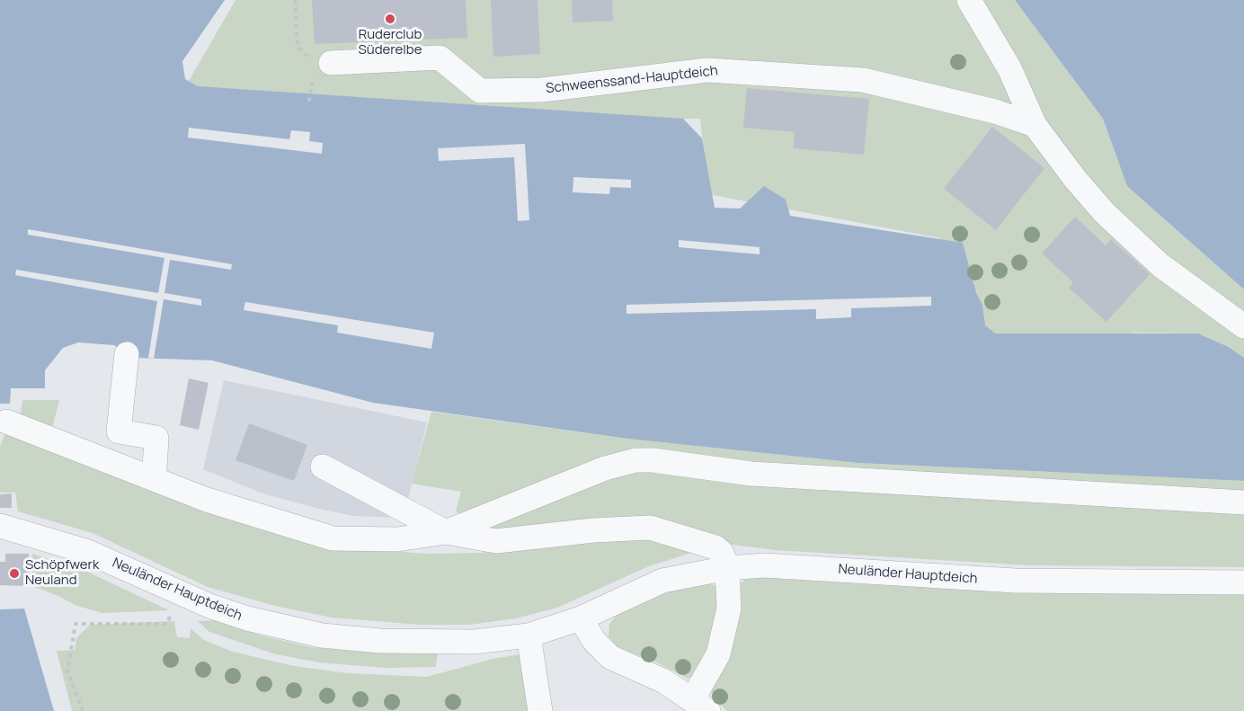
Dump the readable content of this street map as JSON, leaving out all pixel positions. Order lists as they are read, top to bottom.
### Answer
{
  "streets": {
    "street": ["Schweenssand-Hauptdeich", "Neuländer Hauptdeich"]
  },
  "places": ["Ruderclub Süderelbe", "Schöpfwerk Neuland"]
}
